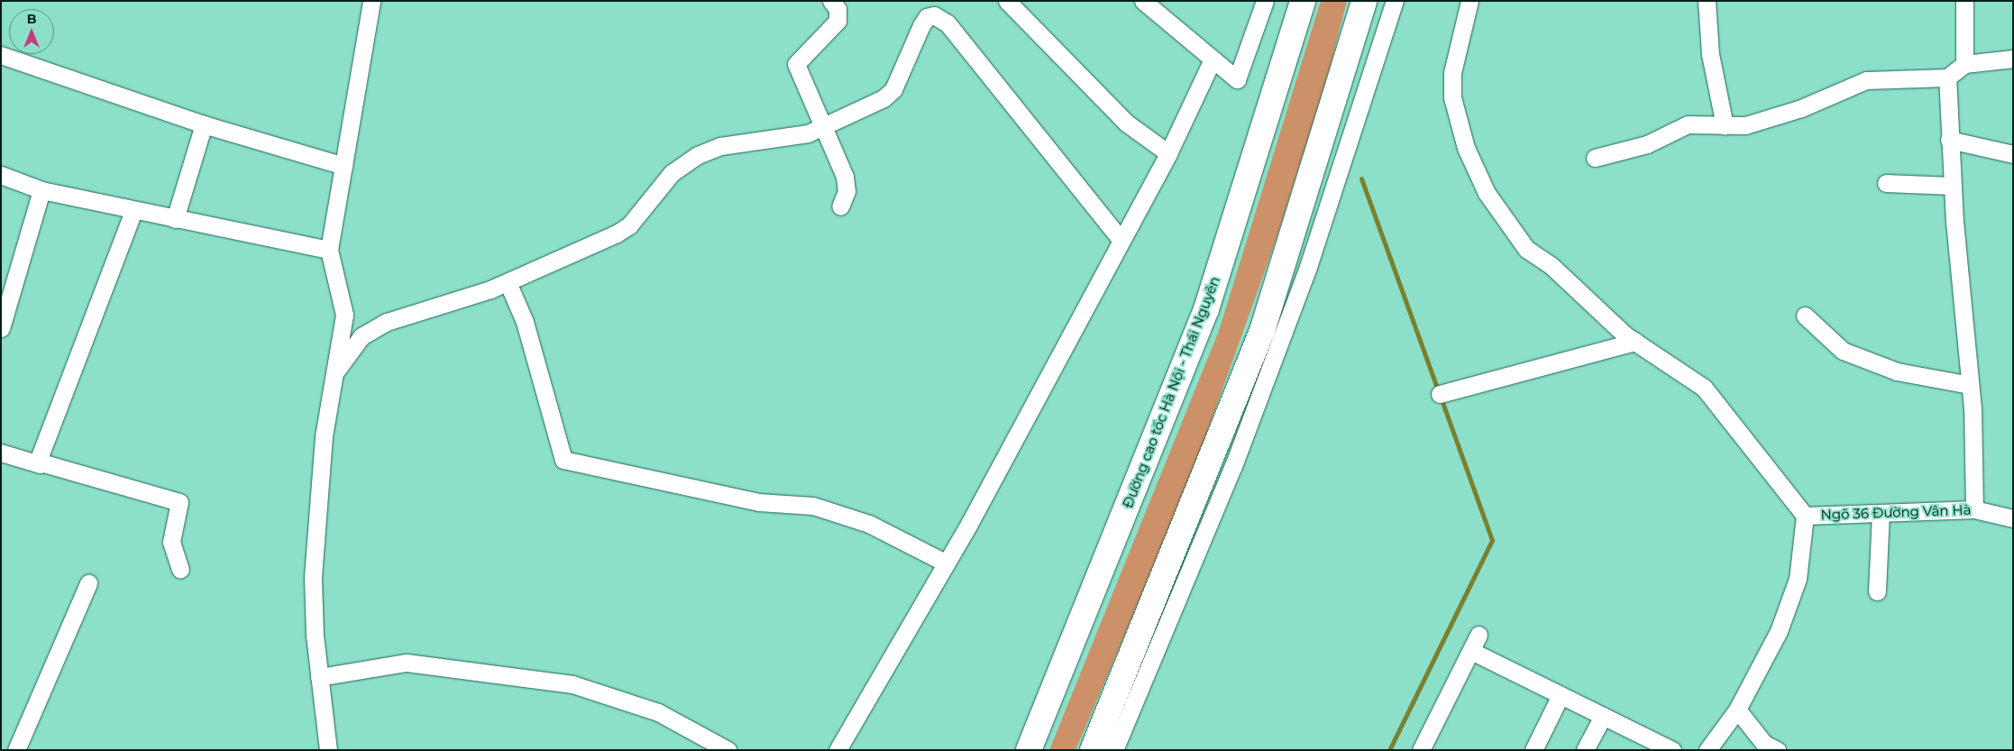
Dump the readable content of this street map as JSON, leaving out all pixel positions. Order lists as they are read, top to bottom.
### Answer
{
  "streets": {
    "highway": ["Đường cao tốc Hà Nội - Thái Nguyên"],
    "street": ["Ngõ 36 Đường Vân Hà"]
  },
  "north": "top"
}
